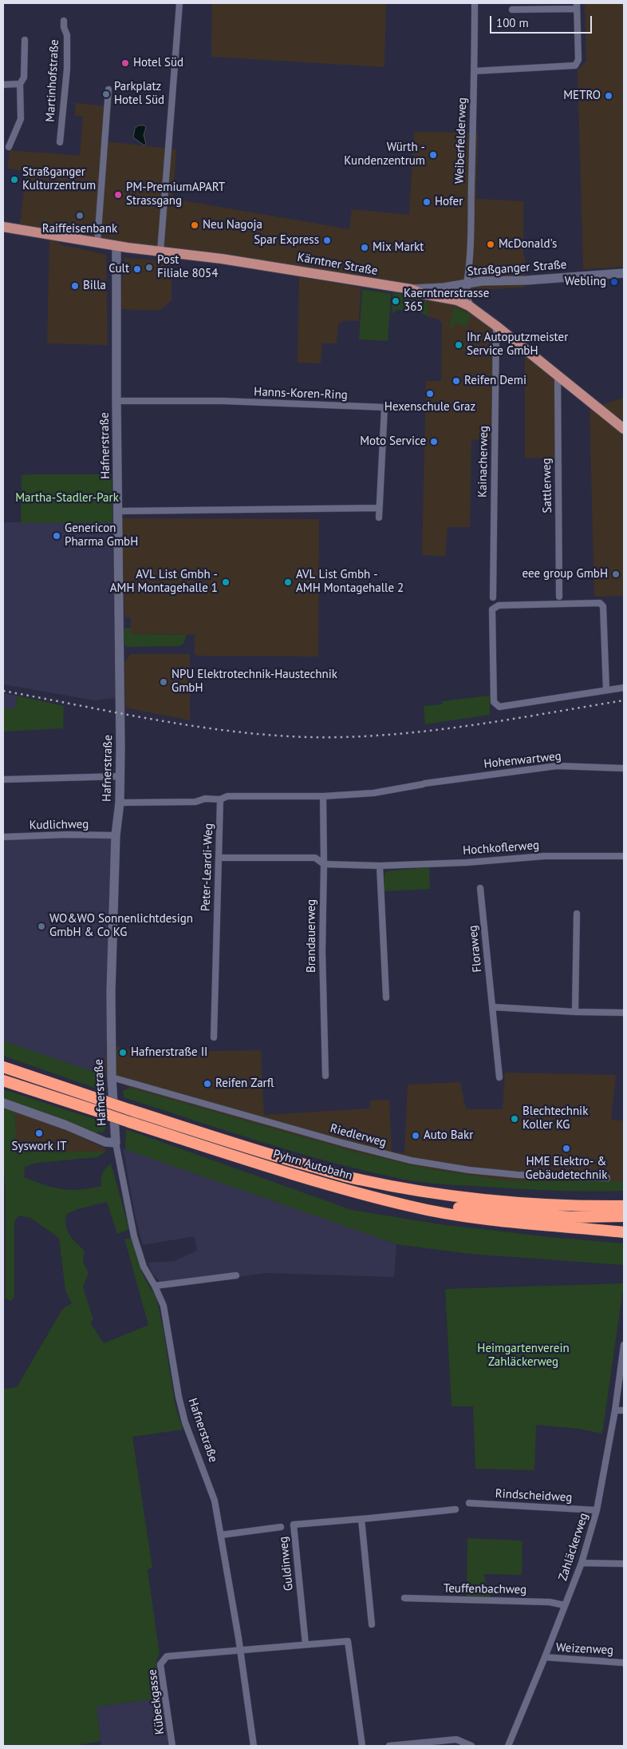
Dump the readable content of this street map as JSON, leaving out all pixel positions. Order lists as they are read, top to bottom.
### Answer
{
  "streets": {
    "highway": ["Pyhrn Autobahn"],
    "main road": ["Kärntner Straße"],
    "street": [
      "Martinhofstraße",
      "Weiberfelderweg",
      "Straßganger Straße",
      "Hanns-Koren-Ring",
      "Hafnerstraße",
      "Kainacherweg",
      "Sattlerweg",
      "Hohenwartweg",
      "Kudlichweg",
      "Hochkoflerweg",
      "Peter-Leardi-Weg",
      "Brandauerweg",
      "Floraweg",
      "Riedlerweg",
      "Rindscheidweg",
      "Zahläckerweg",
      "Guldinweg",
      "Teuffenbachweg",
      "Weizenweg",
      "Kübeckgasse"
    ]
  },
  "crossings": [
    ["Weiberfelderweg", "Kärntner Straße"],
    ["Weiberfelderweg", "Straßganger Straße"],
    ["Kärntner Straße", "Straßganger Straße"],
    ["Kärntner Straße", "Hafnerstraße"],
    ["Kärntner Straße", "Kainacherweg"],
    ["Kärntner Straße", "Sattlerweg"],
    ["Hanns-Koren-Ring", "Hafnerstraße"],
    ["Hafnerstraße", "Kudlichweg"],
    ["Hafnerstraße", "Riedlerweg"],
    ["Hafnerstraße", "Kübeckgasse"],
    ["Hohenwartweg", "Brandauerweg"],
    ["Hochkoflerweg", "Peter-Leardi-Weg"],
    ["Hochkoflerweg", "Brandauerweg"],
    ["Rindscheidweg", "Zahläckerweg"],
    ["Zahläckerweg", "Teuffenbachweg"],
    ["Zahläckerweg", "Weizenweg"]
  ],
  "parks": ["Martha-Stadler-Park", "Heimgartenverein Zahläckerweg"],
  "places": [
    "Hotel Süd",
    "Parkplatz Hotel Süd",
    "METRO",
    "Würth - Kundenzentrum",
    "Straßganger Kulturzentrum",
    "PM-PremiumAPART Strassgang",
    "Hofer",
    "Raiffeisenbank",
    "Neu Nagoja",
    "Spar Express",
    "McDonald's",
    "Mix Markt",
    "Post Filiale 8054",
    "Cult",
    "Webling",
    "Billa",
    "Kaerntnerstrasse 365",
    "Ihr Autoputzmeister Service GmbH",
    "Reifen Demi",
    "Hexenschule Graz",
    "Moto Service",
    "Genericon Pharma GmbH",
    "eee group GmbH",
    "AVL List Gmbh - AMH Montagehalle 1",
    "AVL List Gmbh - AMH Montagehalle 2",
    "NPU Elektrotechnik-Haustechnik GmbH",
    "WO&WO Sonnenlichtdesign GmbH & Co KG",
    "Hafnerstraße II",
    "Reifen Zarfl",
    "Blechtechnik Koller KG",
    "Syswork IT",
    "Auto Bakr",
    "HME Elektro- & Gebäudetechnik"
  ],
  "scale_bar": "100 m"
}
